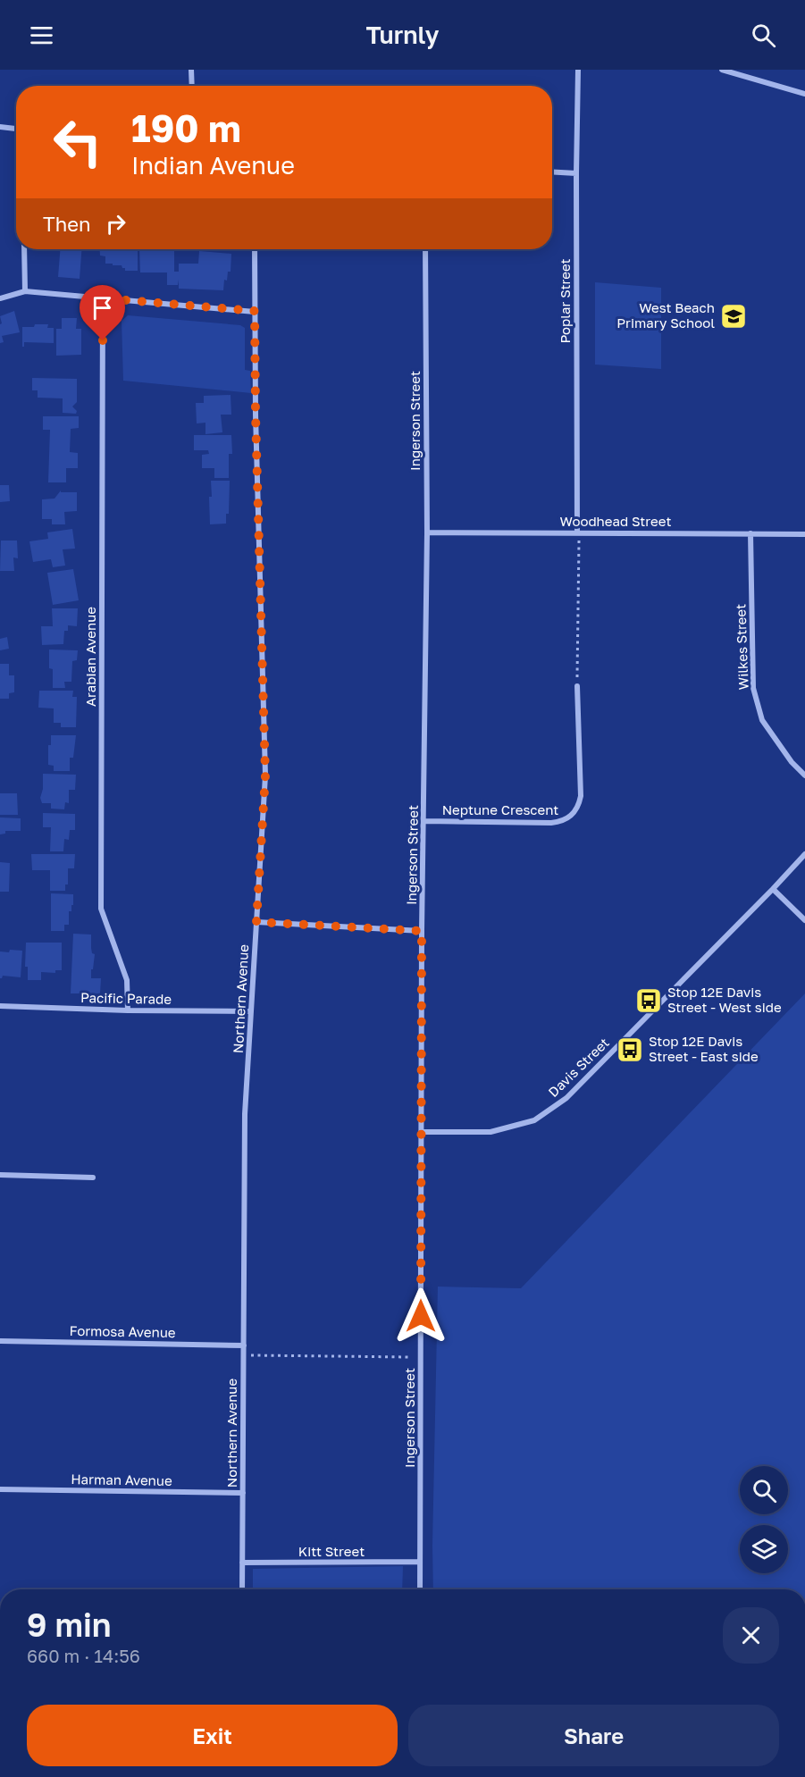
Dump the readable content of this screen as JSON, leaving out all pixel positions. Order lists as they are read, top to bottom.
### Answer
{
  "streets": {
    "street": [
      "Poplar Street",
      "Ingerson Street",
      "Woodhead Street",
      "Wilkes Street",
      "Arabian Avenue",
      "Neptune Crescent",
      "Pacific Parade",
      "Northern Avenue",
      "Davis Street",
      "Formosa Avenue",
      "Harman Avenue",
      "Kitt Street"
    ]
  },
  "crossings": [
    ["Poplar Street", "Woodhead Street"],
    ["Ingerson Street", "Woodhead Street"],
    ["Ingerson Street", "Neptune Crescent"],
    ["Ingerson Street", "Davis Street"],
    ["Ingerson Street", "Kitt Street"],
    ["Woodhead Street", "Wilkes Street"],
    ["Arabian Avenue", "Pacific Parade"],
    ["Pacific Parade", "Northern Avenue"],
    ["Northern Avenue", "Formosa Avenue"],
    ["Northern Avenue", "Harman Avenue"],
    ["Northern Avenue", "Kitt Street"]
  ],
  "places": {
    "school or university": ["West Beach Primary School"],
    "bus stop": ["Stop 12E Davis Street - West side", "Stop 12E Davis Street - East side"]
  },
  "page": {
    "header": "Turnly",
    "turn": ["190 m", "Indian Avenue"],
    "then": "Then",
    "heading": ["9 min", "660 m · 14:56"],
    "buttons": ["Exit", "Share"]
  }
}
